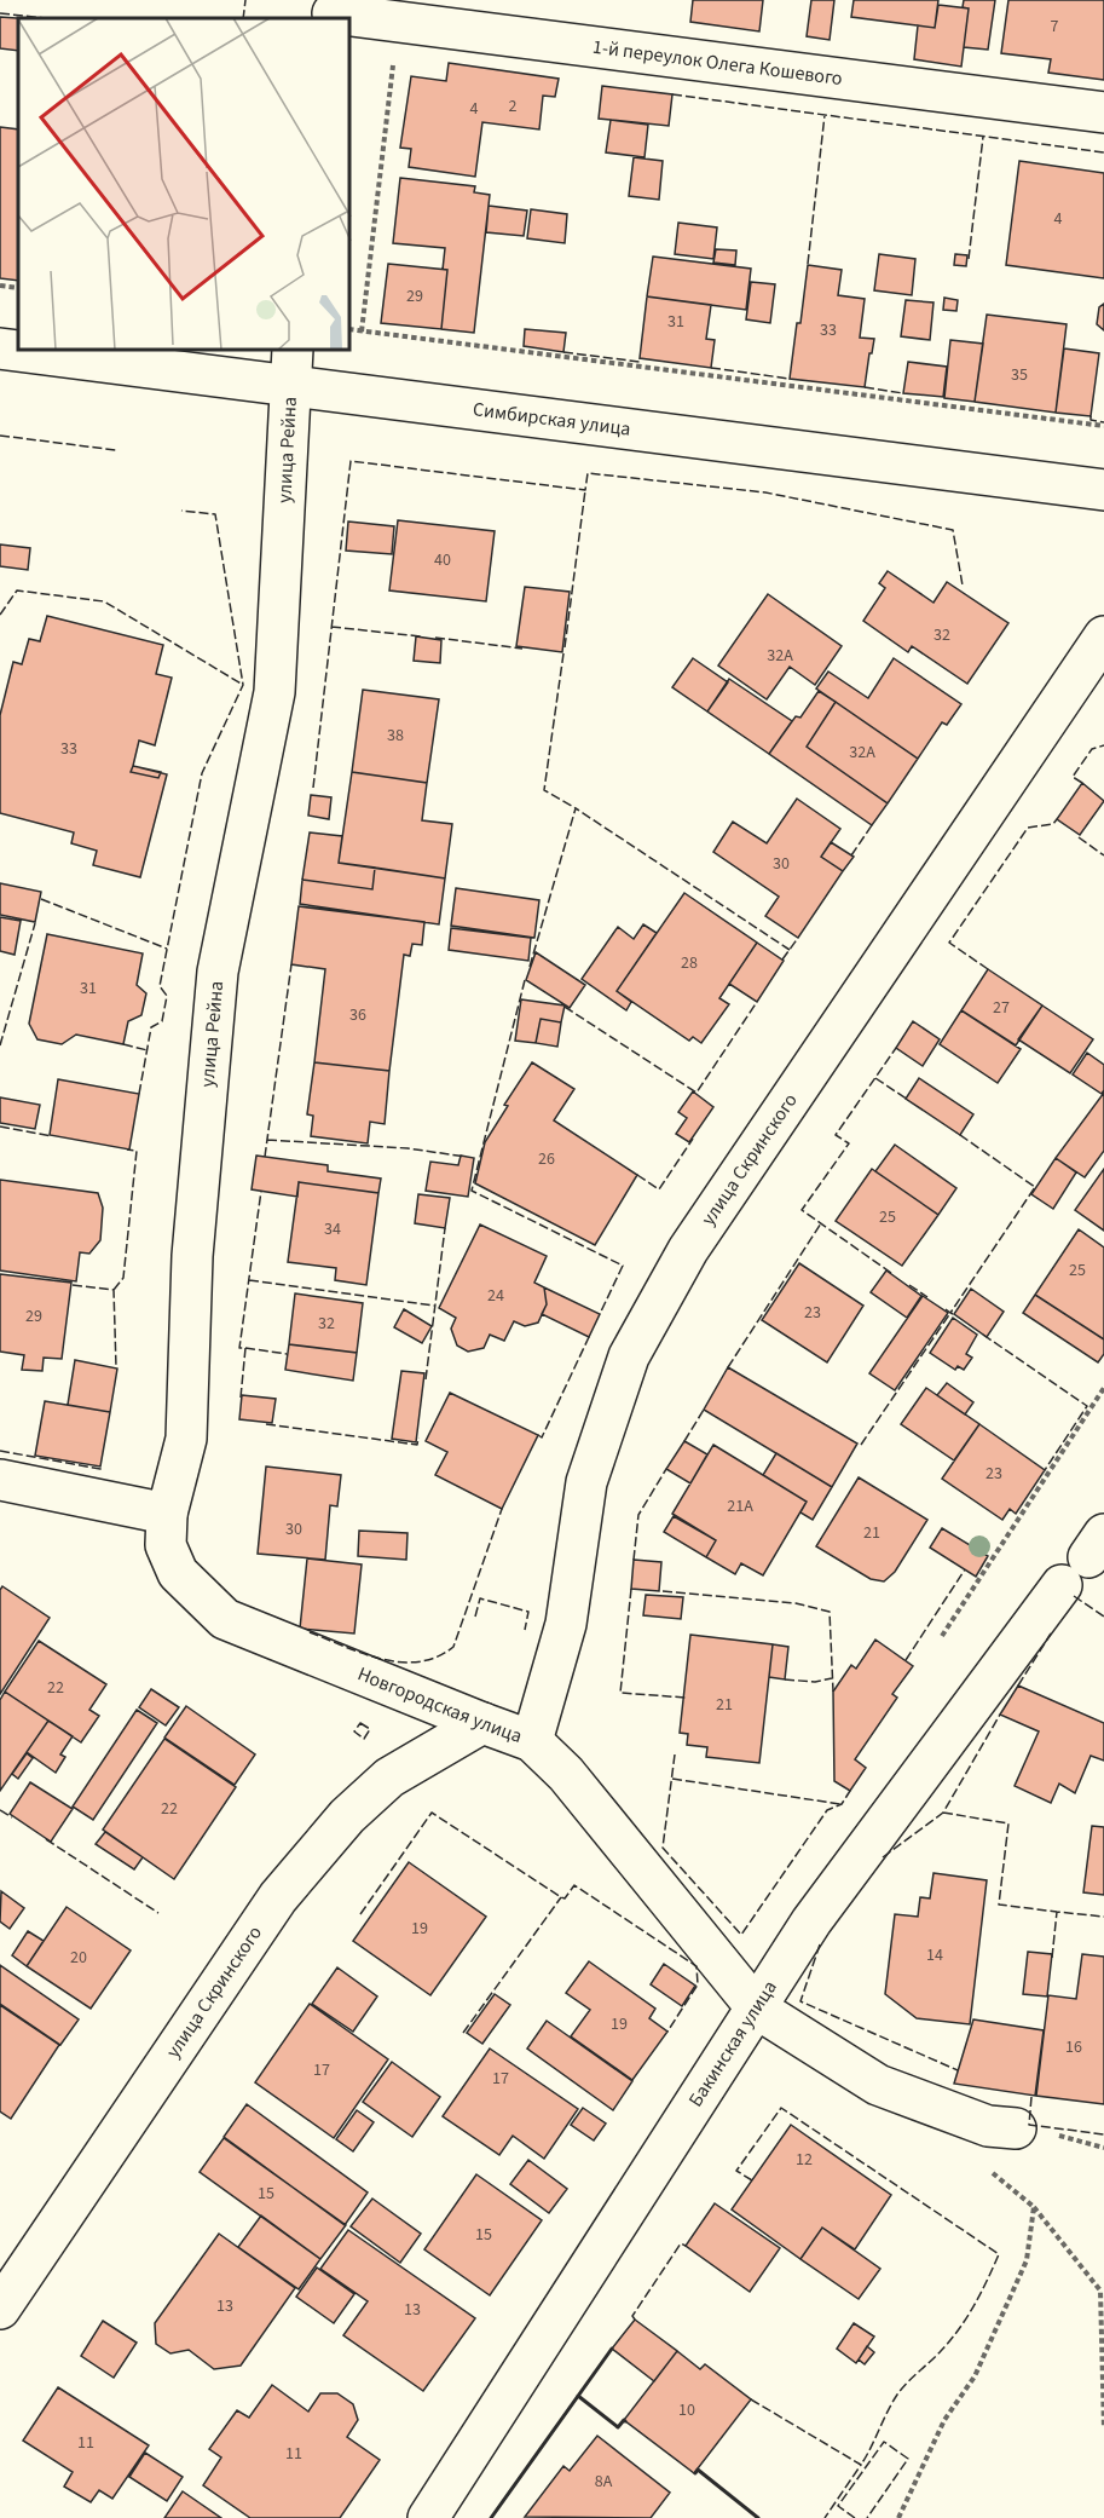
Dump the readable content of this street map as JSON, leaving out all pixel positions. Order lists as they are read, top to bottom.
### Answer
{
  "streets": {
    "street": [
      "1-й переулок Олега Кошевого",
      "Симбирская улица",
      "улица Рейна",
      "улица Скринского",
      "Новгородская улица",
      "Бакинская улица"
    ]
  },
  "crossings": [
    ["Симбирская улица", "улица Рейна"],
    ["улица Рейна", "Новгородская улица"],
    ["улица Скринского", "Новгородская улица"],
    ["Новгородская улица", "Бакинская улица"]
  ],
  "house_numbers": [
    "7",
    "2",
    "4",
    "4",
    "29",
    "31",
    "33",
    "35",
    "40",
    "32",
    "32А",
    "38",
    "33",
    "32А",
    "30",
    "28",
    "31",
    "27",
    "36",
    "26",
    "25",
    "34",
    "25",
    "24",
    "23",
    "29",
    "32",
    "23",
    "21А",
    "30",
    "21",
    "22",
    "21",
    "22",
    "19",
    "14",
    "20",
    "19",
    "16",
    "17",
    "17",
    "12",
    "15",
    "15",
    "13",
    "13",
    "10",
    "11",
    "11",
    "8А"
  ]
}
